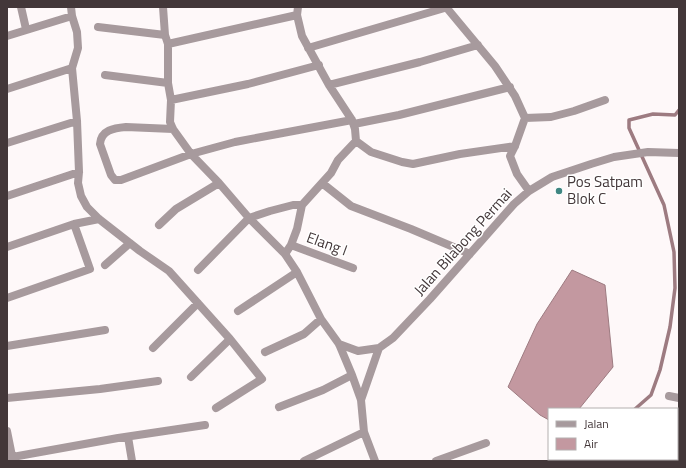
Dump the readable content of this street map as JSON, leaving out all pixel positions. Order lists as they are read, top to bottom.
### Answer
{
  "streets": {
    "street": ["Jalan Bilabong Permai", "Elang I"]
  },
  "places": ["Pos Satpam Blok C"],
  "legend": ["Jalan", "Air"]
}
